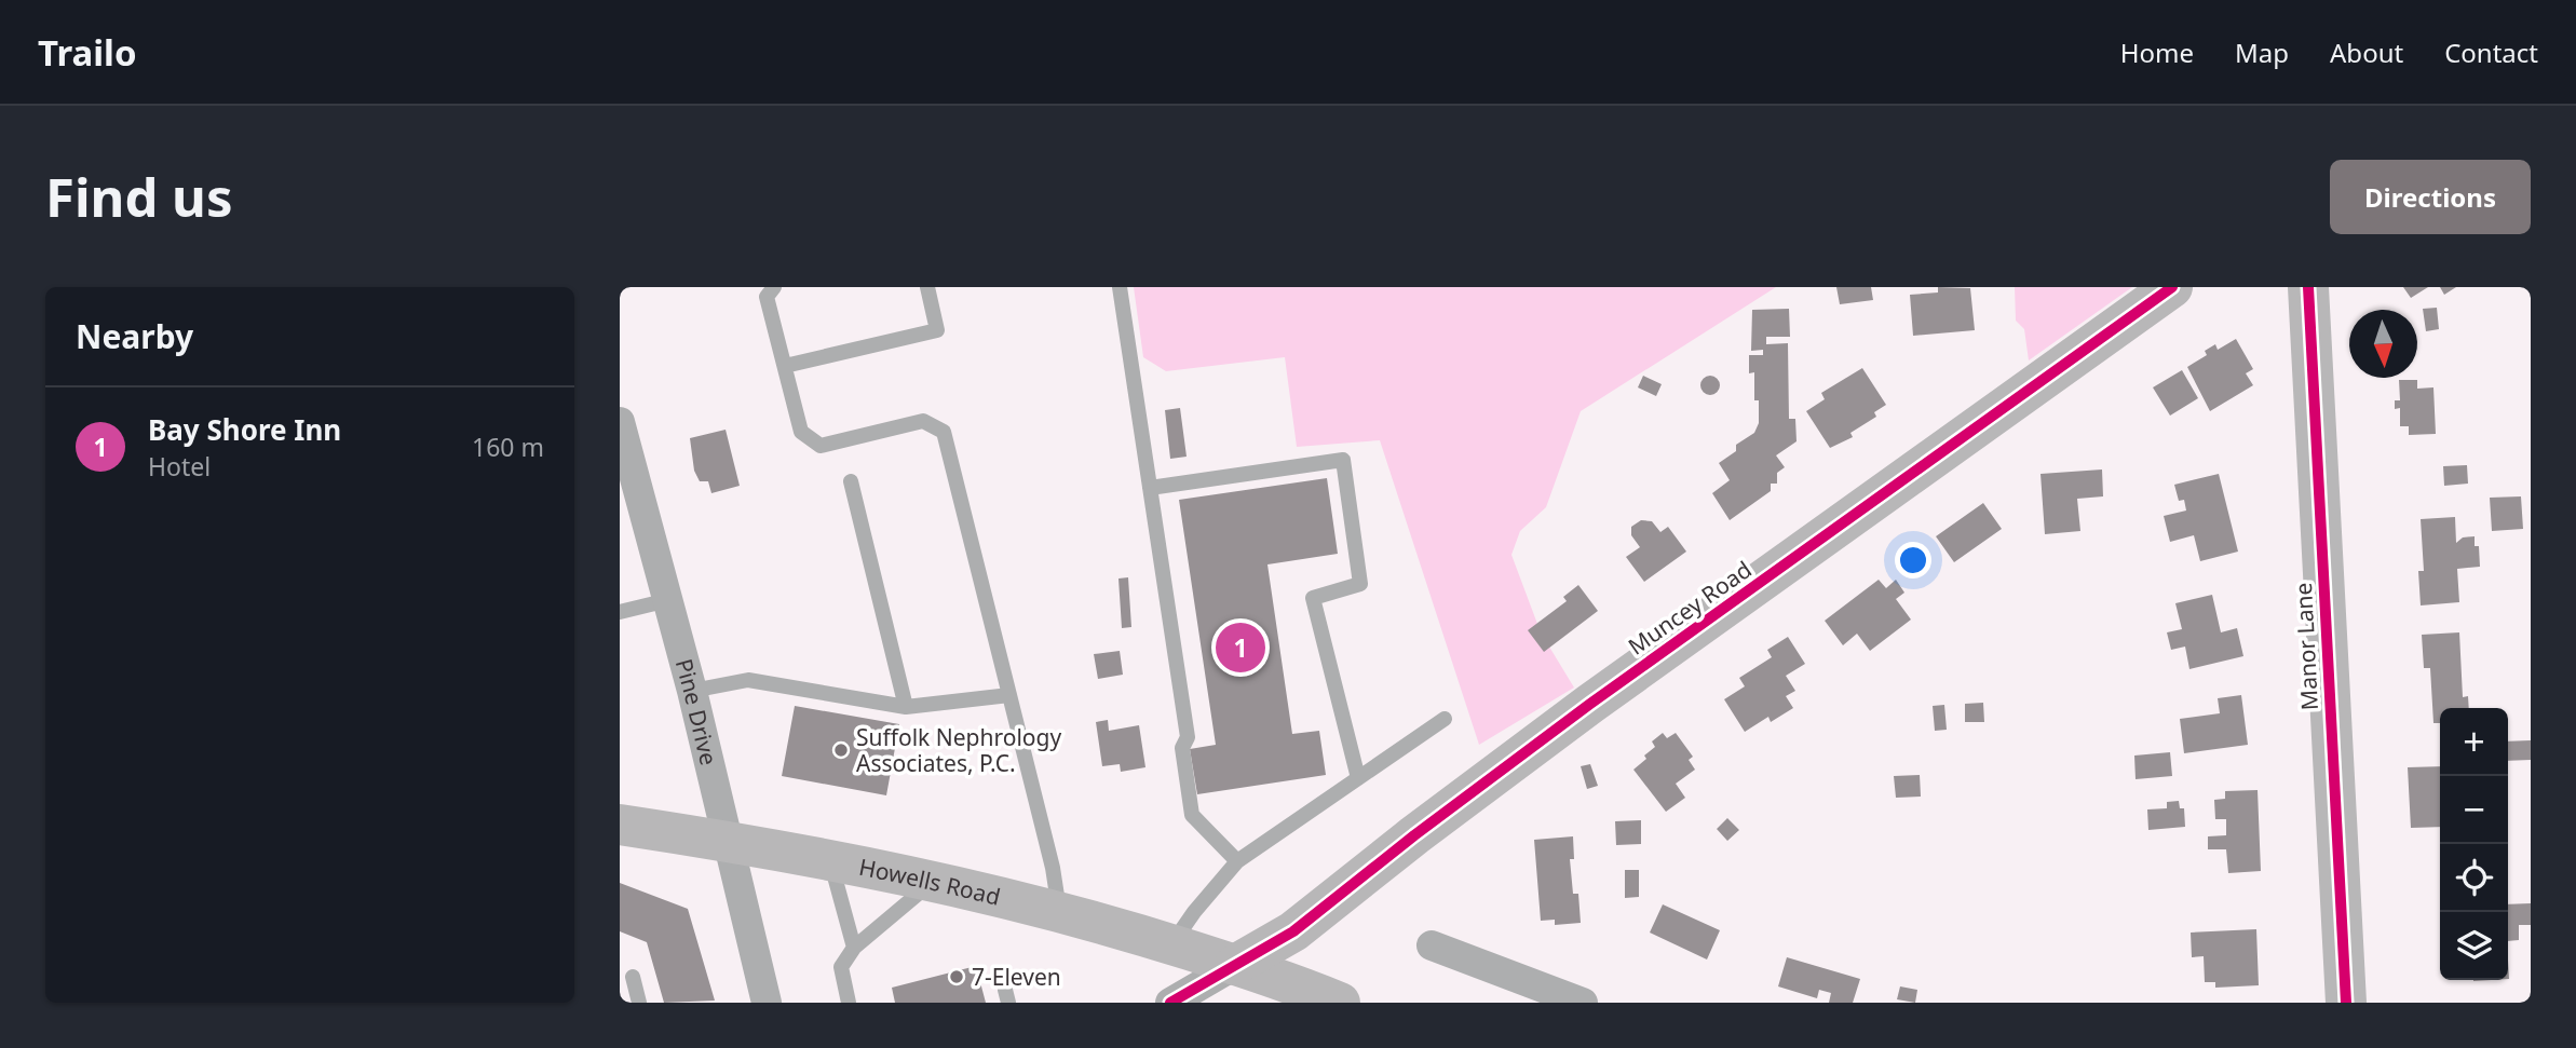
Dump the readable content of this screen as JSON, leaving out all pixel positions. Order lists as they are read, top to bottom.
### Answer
{
  "streets": {
    "street": [
      "Muncey Road",
      "Manor Lane",
      "Pine Drive",
      "Howells Road"
    ]
  },
  "crossings": [
    ["Muncey Road", "Howells Road"],
    ["Pine Drive", "Howells Road"]
  ],
  "places": ["Suffolk Nephrology Associates, P.C.", "7-Eleven"],
  "north": "bottom",
  "page": {
    "header": "Trailo",
    "nav": [
      "Home",
      "Map",
      "About",
      "Contact"
    ],
    "buttons": "Directions",
    "title": "Find us",
    "heading": "Nearby",
    "list": [
      {
        "mark": "1",
        "name": "Bay Shore Inn",
        "note": "Hotel",
        "value": "160 m"
      }
    ],
    "pins": "1",
    "map_buttons": ["+", "−"]
  }
}
